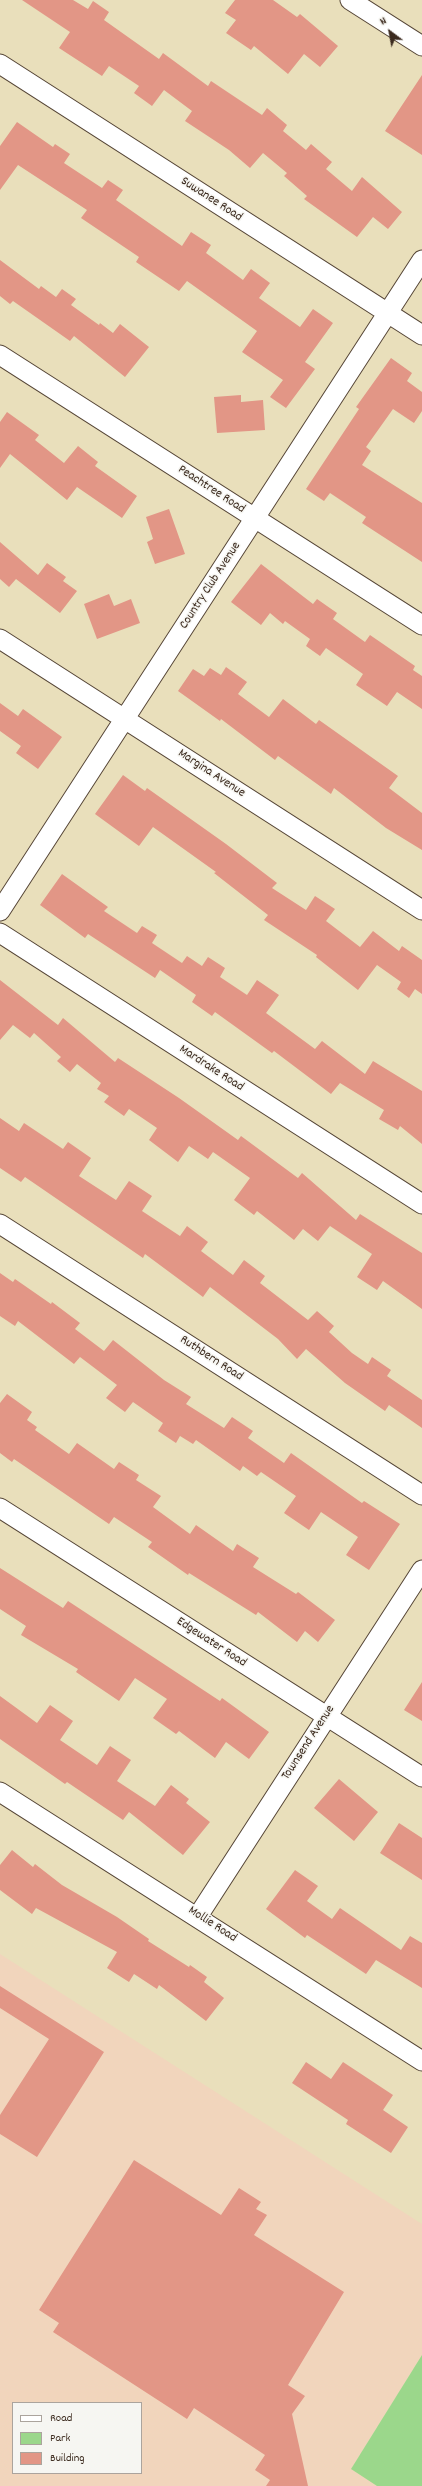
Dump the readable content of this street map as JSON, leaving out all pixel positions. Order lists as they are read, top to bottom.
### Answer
{
  "streets": {
    "street": [
      "Suwanee Road",
      "Peachtree Road",
      "Country Club Avenue",
      "Margina Avenue",
      "Mardrake Road",
      "Ruthbern Road",
      "Edgewater Road",
      "Townsend Avenue",
      "Mollie Road"
    ]
  },
  "crossings": [
    ["Suwanee Road", "Country Club Avenue"],
    ["Peachtree Road", "Country Club Avenue"],
    ["Country Club Avenue", "Margina Avenue"],
    ["Edgewater Road", "Townsend Avenue"],
    ["Townsend Avenue", "Mollie Road"]
  ],
  "legend": ["Road", "Park", "Building"],
  "north": "top left"
}
